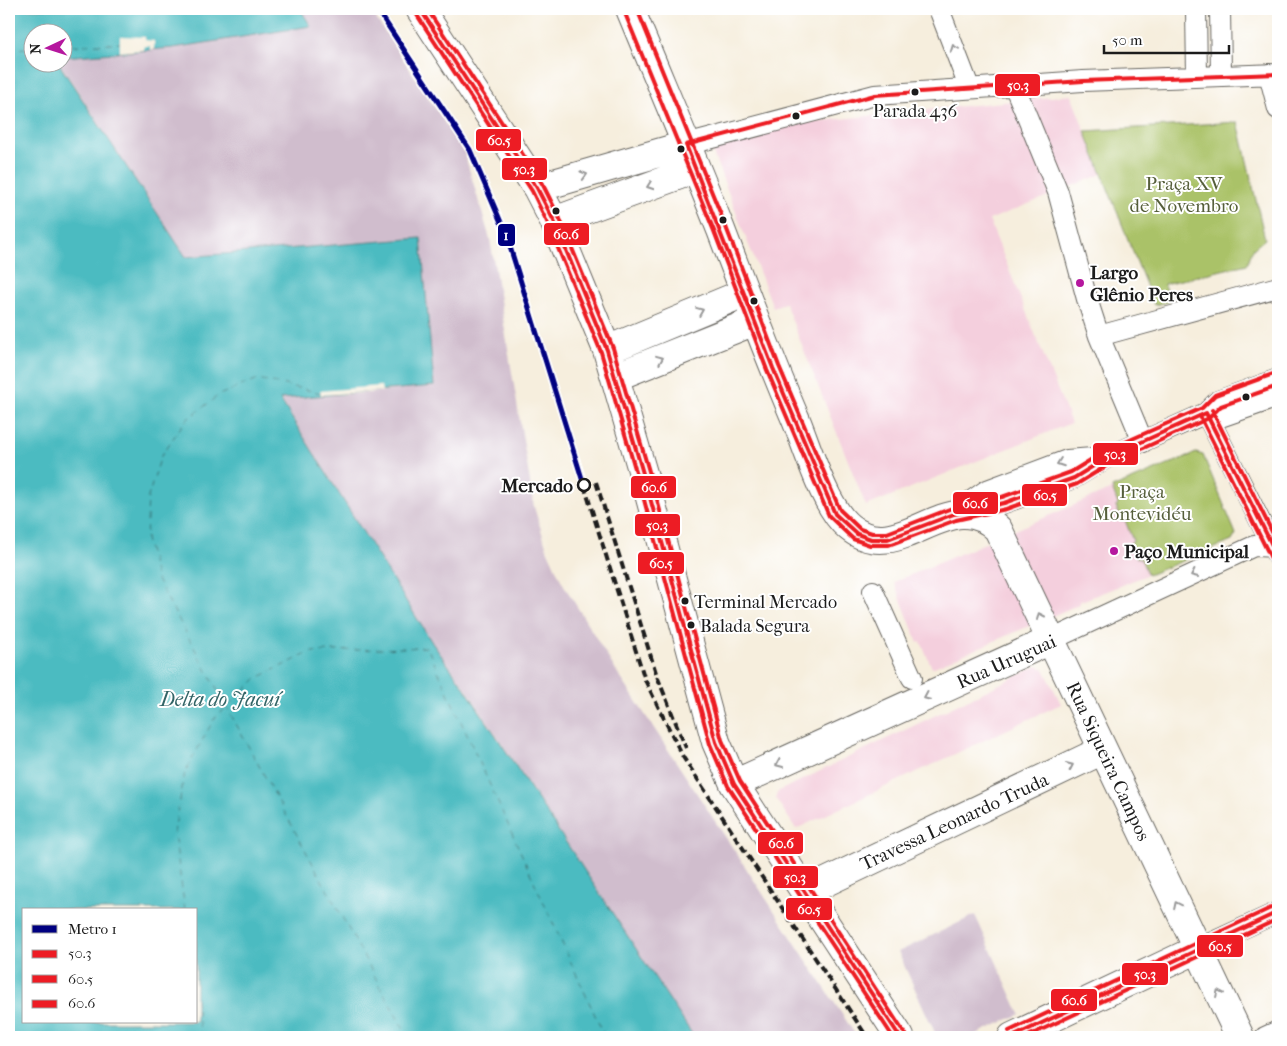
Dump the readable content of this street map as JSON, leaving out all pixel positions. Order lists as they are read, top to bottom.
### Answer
{
  "streets": {
    "main road": ["Rua Uruguai", "Rua Siqueira Campos", "Travessa Leonardo Truda"]
  },
  "crossings": [
    ["Rua Uruguai", "Rua Siqueira Campos"],
    ["Rua Siqueira Campos", "Travessa Leonardo Truda"]
  ],
  "one_way": ["Rua Uruguai", "Rua Siqueira Campos"],
  "water": ["Delta do Jacuí"],
  "parks": ["Praça XV de Novembro", "Praça Montevidéu"],
  "places": [
    "Parada 436",
    "Largo Glênio Peres",
    "Mercado",
    "Paço Municipal",
    "Terminal Mercado",
    "Balada Segura"
  ],
  "lines": [
    "metro line 1",
    "transit line 50.3",
    "transit line 60.6",
    "transit line 60.5"
  ],
  "legend": [
    "Metro 1",
    "50.3",
    "60.5",
    "60.6"
  ],
  "scale_bar": "50 m",
  "north": "left"
}
